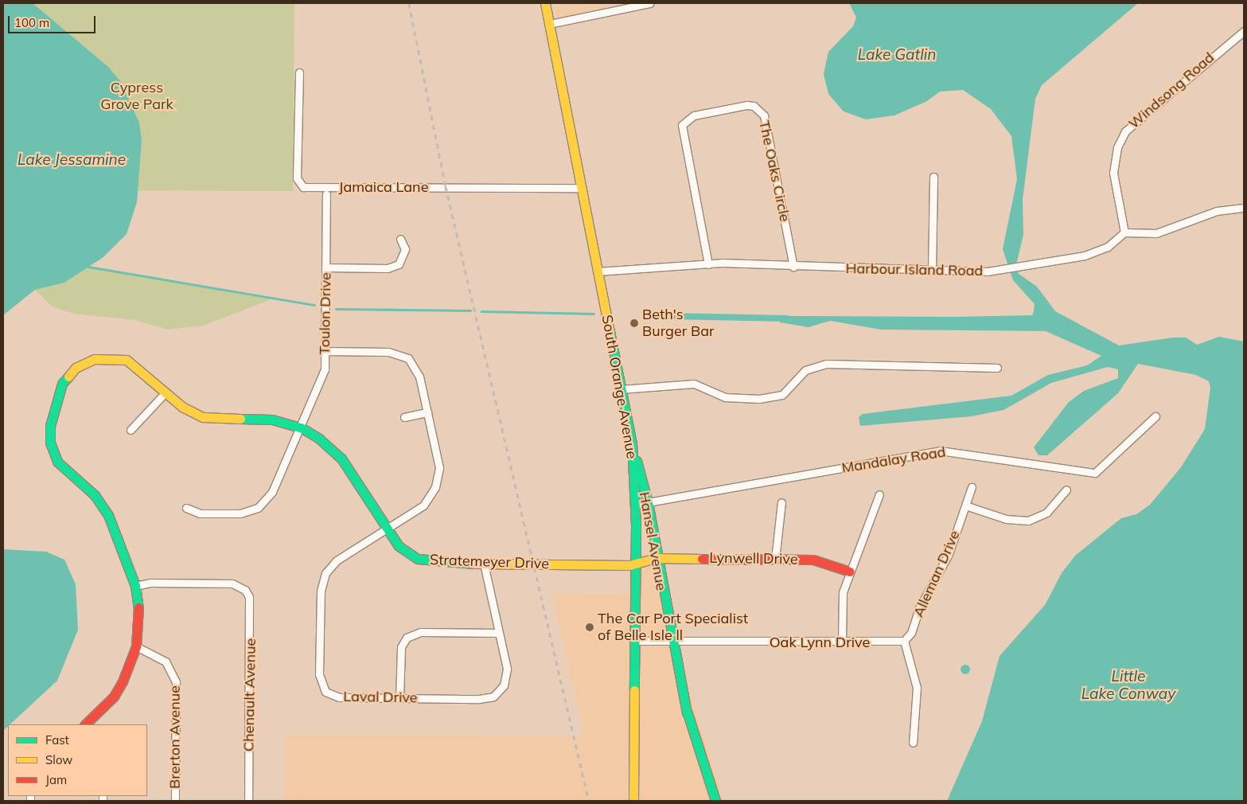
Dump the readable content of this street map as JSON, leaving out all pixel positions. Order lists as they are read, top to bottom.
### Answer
{
  "streets": {
    "street": [
      "Windsong Road",
      "The Oaks Circle",
      "Jamaica Lane",
      "Harbour Island Road",
      "Toulon Drive",
      "South Orange Avenue",
      "Mandalay Road",
      "Hansel Avenue",
      "Lynwell Drive",
      "Stratemeyer Drive",
      "Alleman Drive",
      "Oak Lynn Drive",
      "Chenault Avenue",
      "Laval Drive",
      "Brerton Avenue"
    ]
  },
  "crossings": [
    ["Windsong Road", "Harbour Island Road"],
    ["The Oaks Circle", "Harbour Island Road"],
    ["Jamaica Lane", "South Orange Avenue"],
    ["Harbour Island Road", "South Orange Avenue"],
    ["Toulon Drive", "Stratemeyer Drive"],
    ["Toulon Drive", "Laval Drive"],
    ["South Orange Avenue", "Mandalay Road"],
    ["South Orange Avenue", "Hansel Avenue"],
    ["South Orange Avenue", "Lynwell Drive"],
    ["South Orange Avenue", "Stratemeyer Drive"],
    ["South Orange Avenue", "Oak Lynn Drive"],
    ["Mandalay Road", "Hansel Avenue"],
    ["Hansel Avenue", "Lynwell Drive"],
    ["Hansel Avenue", "Oak Lynn Drive"],
    ["Lynwell Drive", "Stratemeyer Drive"],
    ["Stratemeyer Drive", "Chenault Avenue"],
    ["Stratemeyer Drive", "Laval Drive"],
    ["Stratemeyer Drive", "Brerton Avenue"],
    ["Alleman Drive", "Oak Lynn Drive"]
  ],
  "water": ["Lake Gatlin", "Lake Jessamine", "Little Lake Conway"],
  "parks": ["Cypress Grove Park"],
  "places": ["Beth's Burger Bar", "The Car Port Specialist of Belle Isle ll"],
  "legend": ["Fast", "Slow", "Jam"],
  "scale_bar": "100 m"
}
